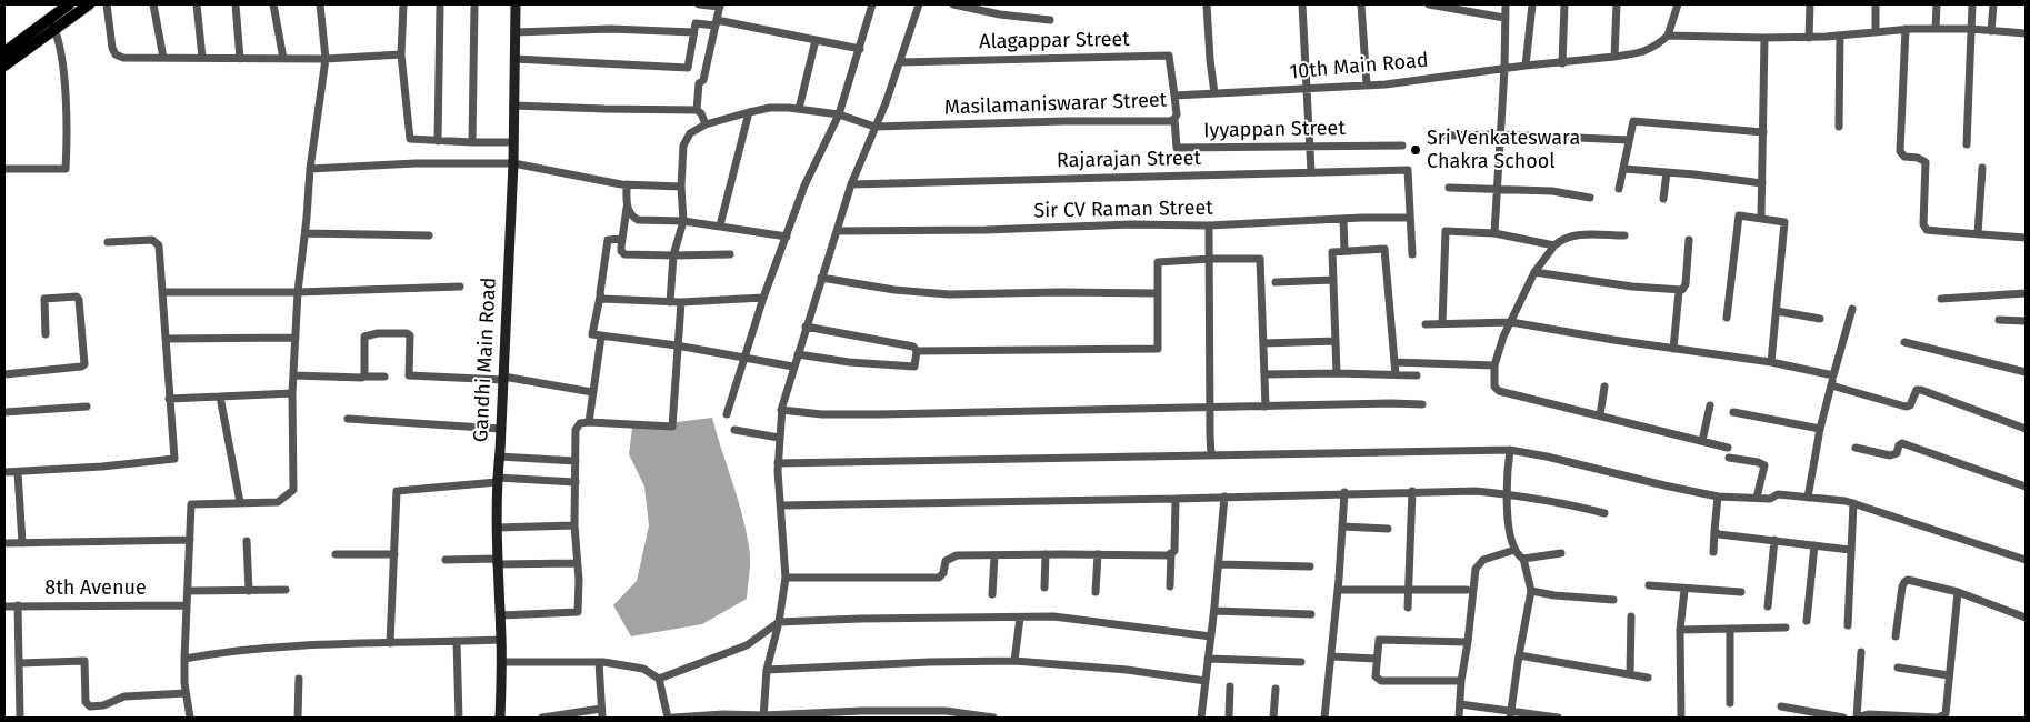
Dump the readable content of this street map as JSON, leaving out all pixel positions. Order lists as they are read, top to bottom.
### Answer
{
  "streets": {
    "street": [
      "Alagappar Street",
      "10th Main Road",
      "Masilamaniswarar Street",
      "Iyyappan Street",
      "Rajarajan Street",
      "Sir CV Raman Street",
      "Gandhi Main Road",
      "8th Avenue"
    ]
  },
  "crossings": [
    ["Alagappar Street", "Masilamaniswarar Street"],
    ["10th Main Road", "Masilamaniswarar Street"],
    ["Masilamaniswarar Street", "Iyyappan Street"],
    ["Rajarajan Street", "Sir CV Raman Street"]
  ],
  "places": ["Sri Venkateswara Chakra School"]
}
